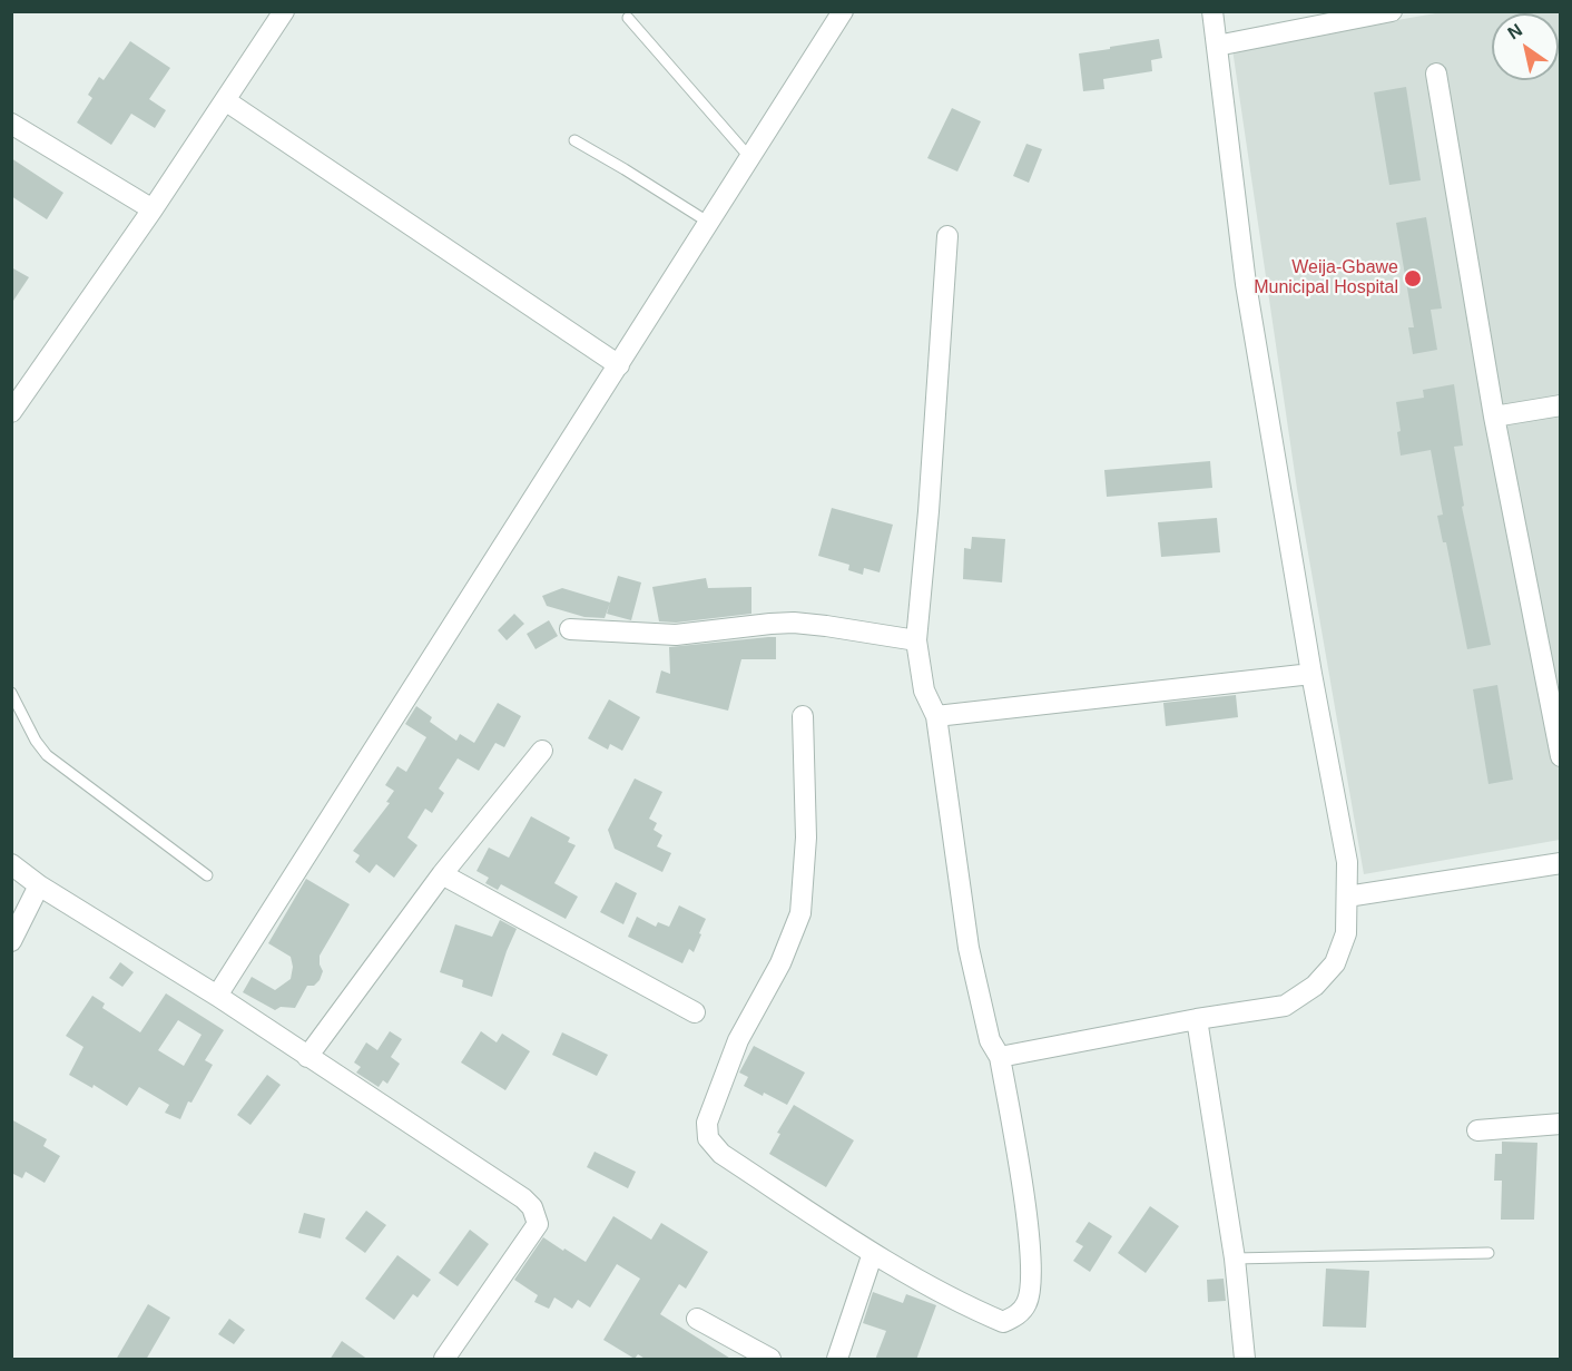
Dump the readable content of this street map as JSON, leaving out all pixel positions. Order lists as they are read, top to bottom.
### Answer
{
  "places": ["Weija-Gbawe Municipal Hospital"],
  "north": "top left"
}
